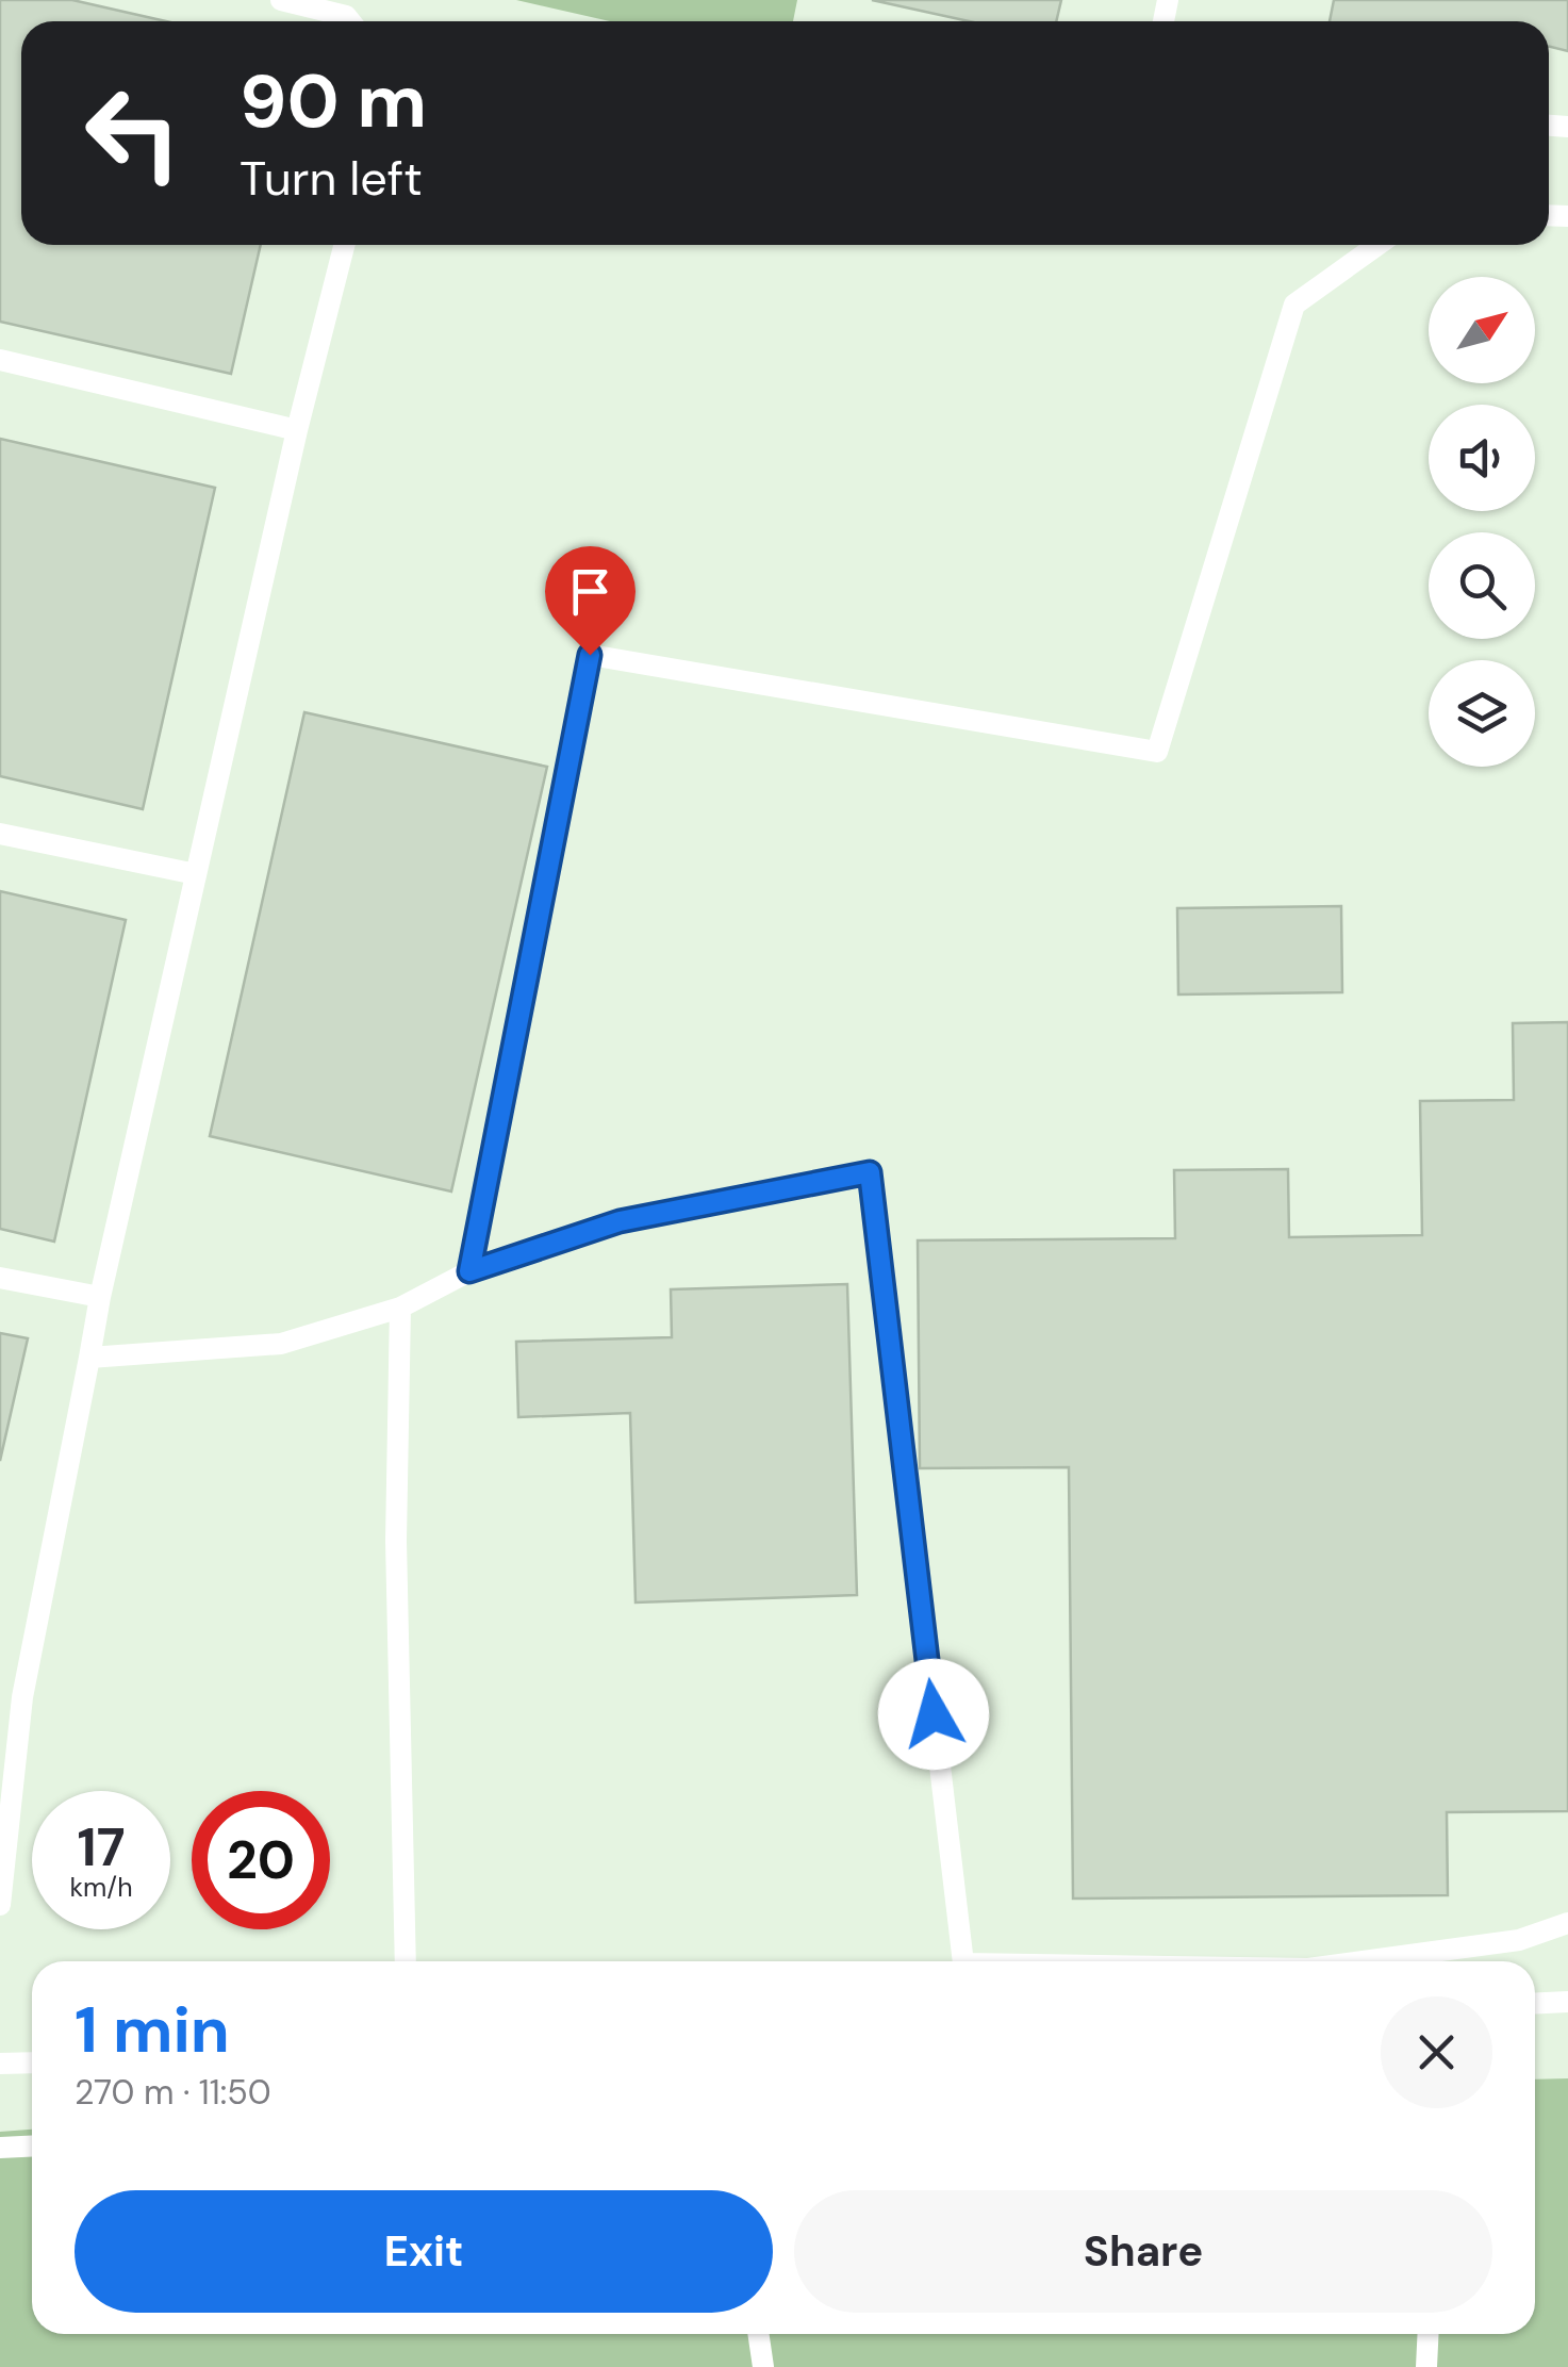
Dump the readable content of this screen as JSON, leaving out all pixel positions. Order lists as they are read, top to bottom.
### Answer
{
  "north": "top right",
  "page": {
    "turn": ["90 m", "Turn left"],
    "speed": "17 km/h",
    "limit": "20",
    "heading": ["1 min", "270 m · 11:50"],
    "buttons": ["Exit", "Share"]
  }
}
